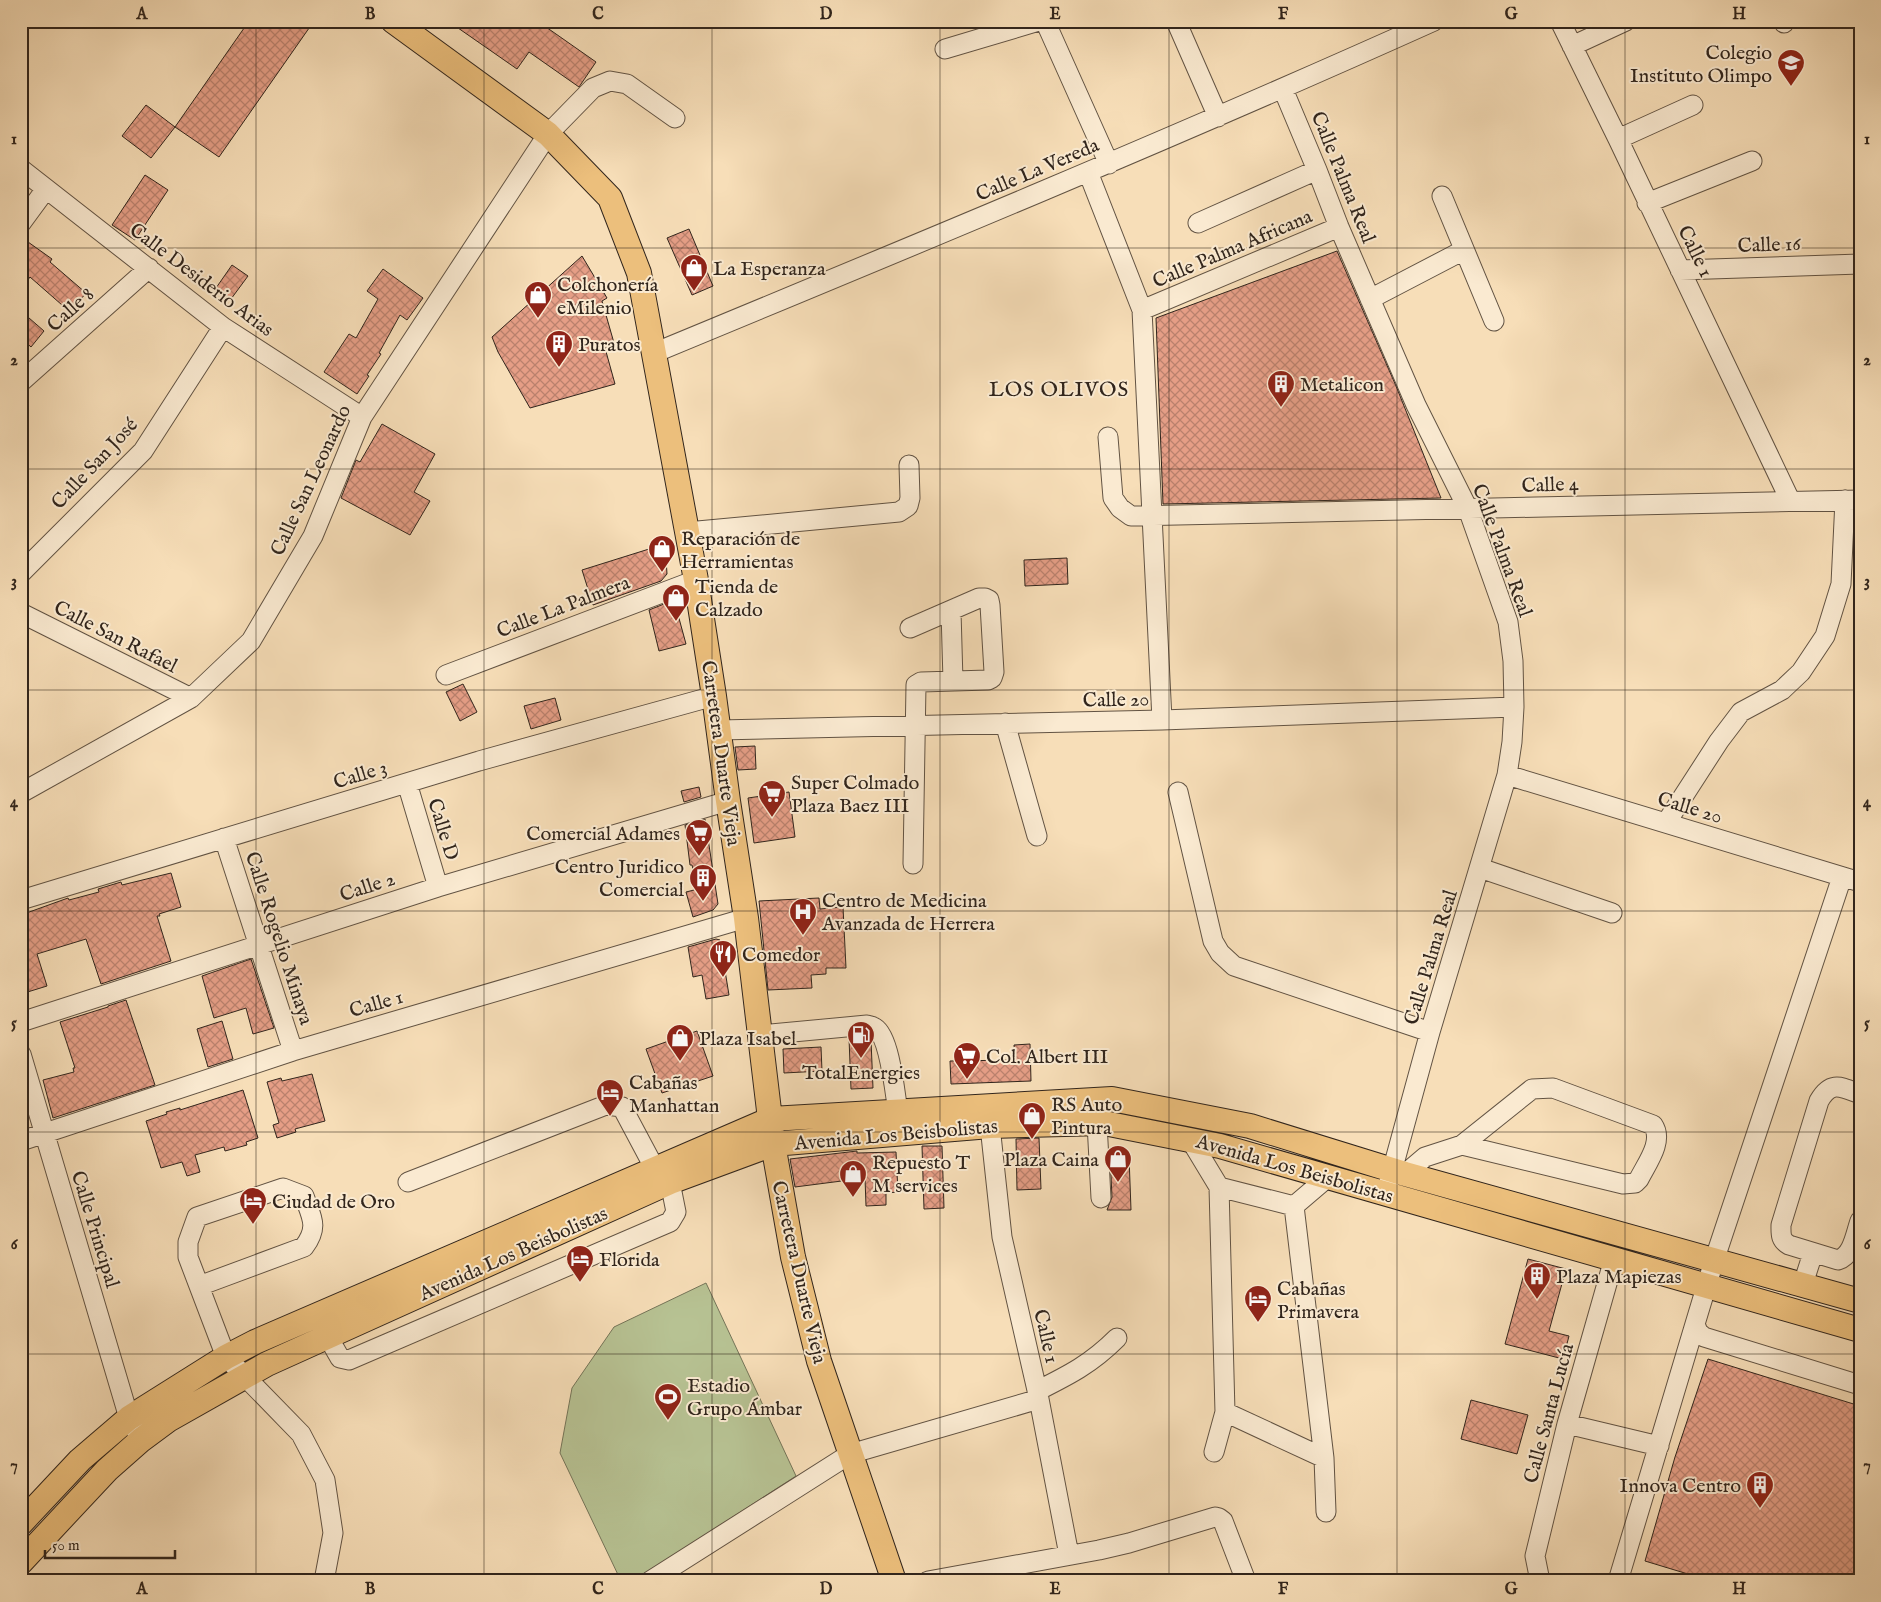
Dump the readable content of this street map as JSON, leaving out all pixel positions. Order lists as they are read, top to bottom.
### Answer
{
  "streets": {
    "main road": ["Carretera Duarte Vieja", "Avenida Los Beisbolistas"],
    "street": [
      "Calle La Vereda",
      "Calle Palma Real",
      "Calle 16",
      "Calle Palma Africana",
      "Calle 1",
      "Calle Desiderio Arias",
      "Calle 8",
      "Calle San José",
      "Calle San Leonardo",
      "Calle 4",
      "Calle La Palmera",
      "Calle San Rafael",
      "Calle 20",
      "Calle 3",
      "Calle D",
      "Calle 2",
      "Calle Rogelio Minaya",
      "Calle Principal",
      "Calle Santa Lucía"
    ]
  },
  "crossings": [
    ["Calle La Vereda", "Calle Palma Real"],
    ["Calle La Vereda", "Carretera Duarte Vieja"],
    ["Calle Palma Real", "Calle Palma Africana"],
    ["Calle Palma Real", "Calle 4"],
    ["Calle Palma Real", "Calle 20"],
    ["Calle Palma Real", "Avenida Los Beisbolistas"],
    ["Calle 16", "Calle 1"],
    ["Calle 1", "Calle 4"],
    ["Calle 1", "Carretera Duarte Vieja"],
    ["Calle 1", "Calle Rogelio Minaya"],
    ["Calle 1", "Avenida Los Beisbolistas"],
    ["Calle 1", "Calle Principal"],
    ["Calle Desiderio Arias", "Calle 8"],
    ["Calle Desiderio Arias", "Calle San José"],
    ["Calle Desiderio Arias", "Calle San Leonardo"],
    ["Calle San Leonardo", "Calle San Rafael"],
    ["Calle San Leonardo", "Carretera Duarte Vieja"],
    ["Calle La Palmera", "Carretera Duarte Vieja"],
    ["Calle 20", "Carretera Duarte Vieja"],
    ["Carretera Duarte Vieja", "Calle 3"],
    ["Carretera Duarte Vieja", "Calle 2"],
    ["Carretera Duarte Vieja", "Avenida Los Beisbolistas"],
    ["Calle 3", "Calle D"],
    ["Calle 3", "Calle Rogelio Minaya"],
    ["Calle D", "Calle 2"],
    ["Calle 2", "Calle Rogelio Minaya"],
    ["Avenida Los Beisbolistas", "Calle Principal"],
    ["Avenida Los Beisbolistas", "Calle Santa Lucía"]
  ],
  "districts": ["LOS OLIVOS"],
  "places": {
    "school or university": ["Colegio Instituto Olimpo"],
    "shop": [
      "La Esperanza",
      "Colchonería eMilenio",
      "Reparación de Herramientas",
      "Tienda de Calzado",
      "Plaza Isabel",
      "RS Auto Pintura",
      "Plaza Caina",
      "Repuesto T M services"
    ],
    "building": [
      "Puratos",
      "Metalicon",
      "Centro Juridico Comercial",
      "Plaza Mapiezas",
      "Innova Centro"
    ],
    "supermarket": ["Super Colmado Plaza Baez III", "Comercial Adames", "Col. Albert III"],
    "hospital": ["Centro de Medicina Avanzada de Herrera"],
    "restaurant": ["Comedor"],
    "fuel station": ["TotalEnergies"],
    "hotel": [
      "Cabañas Manhattan",
      "Ciudad de Oro",
      "Florida",
      "Cabañas Primavera"
    ],
    "sports": ["Estadio Grupo Ámbar"]
  },
  "scale_bar": "50 m",
  "grid": {
    "columns": [
      "A",
      "B",
      "C",
      "D",
      "E",
      "F",
      "G",
      "H"
    ],
    "rows": [
      "1",
      "2",
      "3",
      "4",
      "5",
      "6",
      "7"
    ]
  }
}
